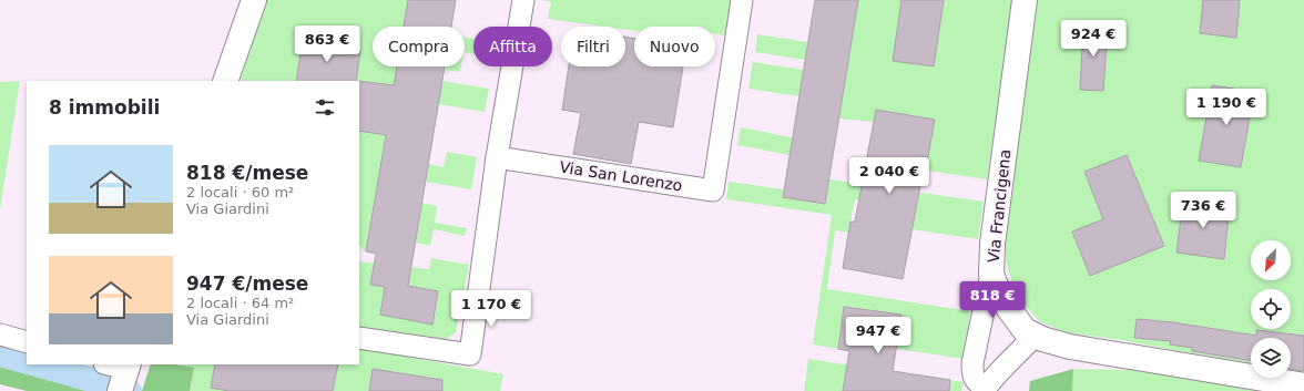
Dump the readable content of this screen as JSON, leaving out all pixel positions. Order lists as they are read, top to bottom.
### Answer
{
  "streets": {
    "street": ["Via San Lorenzo", "Via Francigena"]
  },
  "north": "bottom left",
  "page": {
    "price": [
      "924 €",
      "863 €",
      "1 190 €",
      "2 040 €",
      "736 €",
      "818 €",
      "1 170 €",
      "947 €"
    ],
    "chip": [
      "Compra",
      "Affitta",
      "Filtri",
      "Nuovo"
    ],
    "heading": "8 immobili",
    "list": [
      {
        "name": "818 €/mese",
        "note": "2 locali · 60 m² · Via Giardini"
      },
      {
        "name": "947 €/mese",
        "note": "2 locali · 64 m² · Via Giardini"
      }
    ]
  }
}
